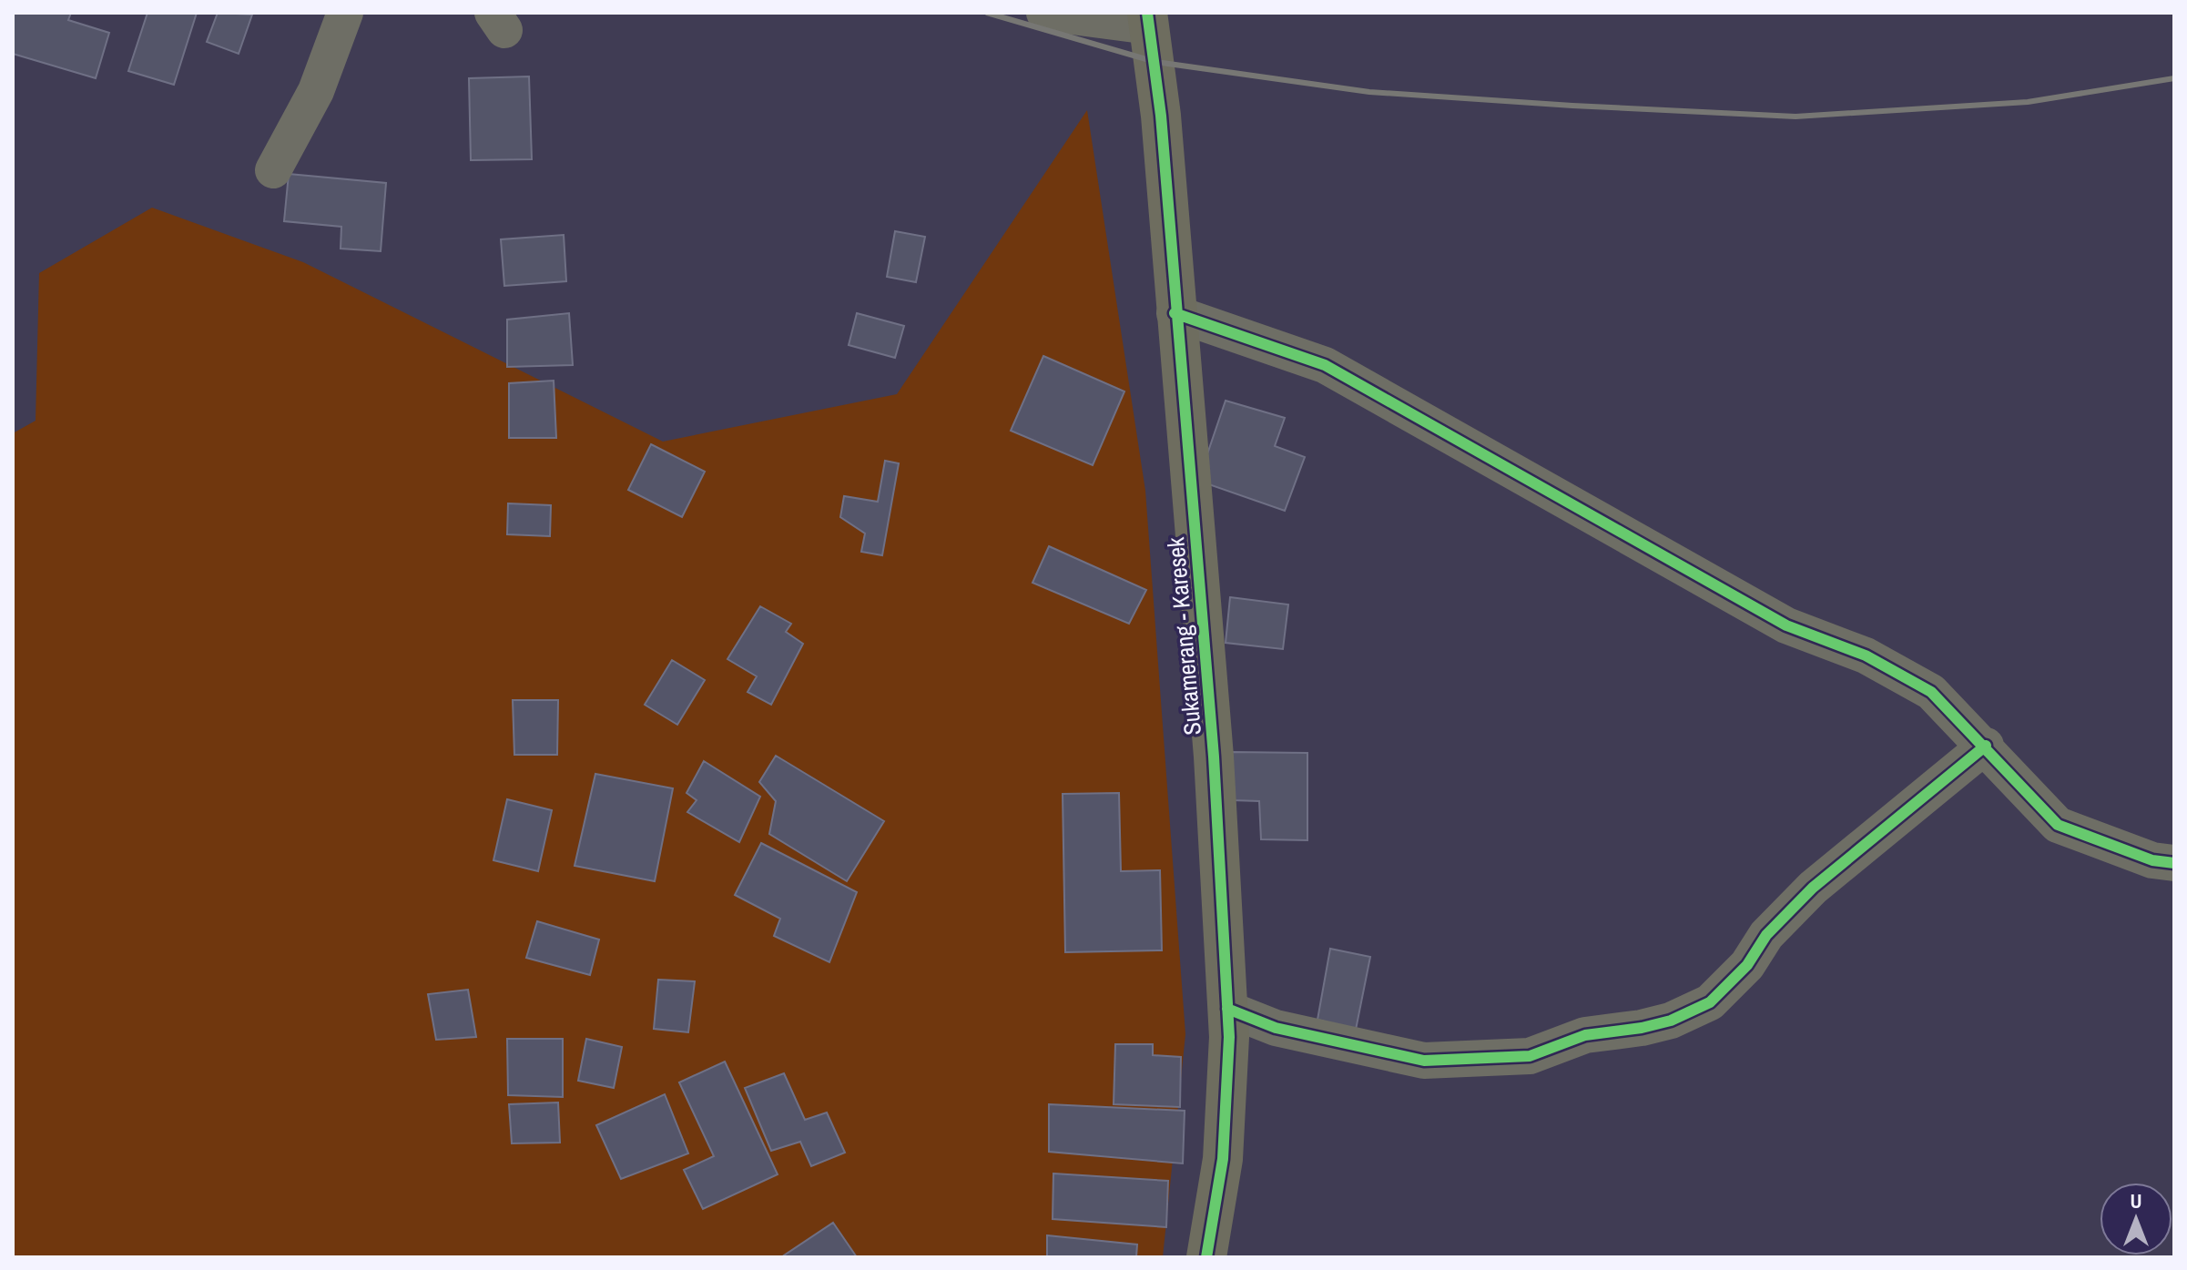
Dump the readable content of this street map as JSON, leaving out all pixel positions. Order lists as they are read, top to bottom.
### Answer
{
  "streets": {
    "street": ["Sukamerang - Karesek"]
  },
  "north": "top"
}
